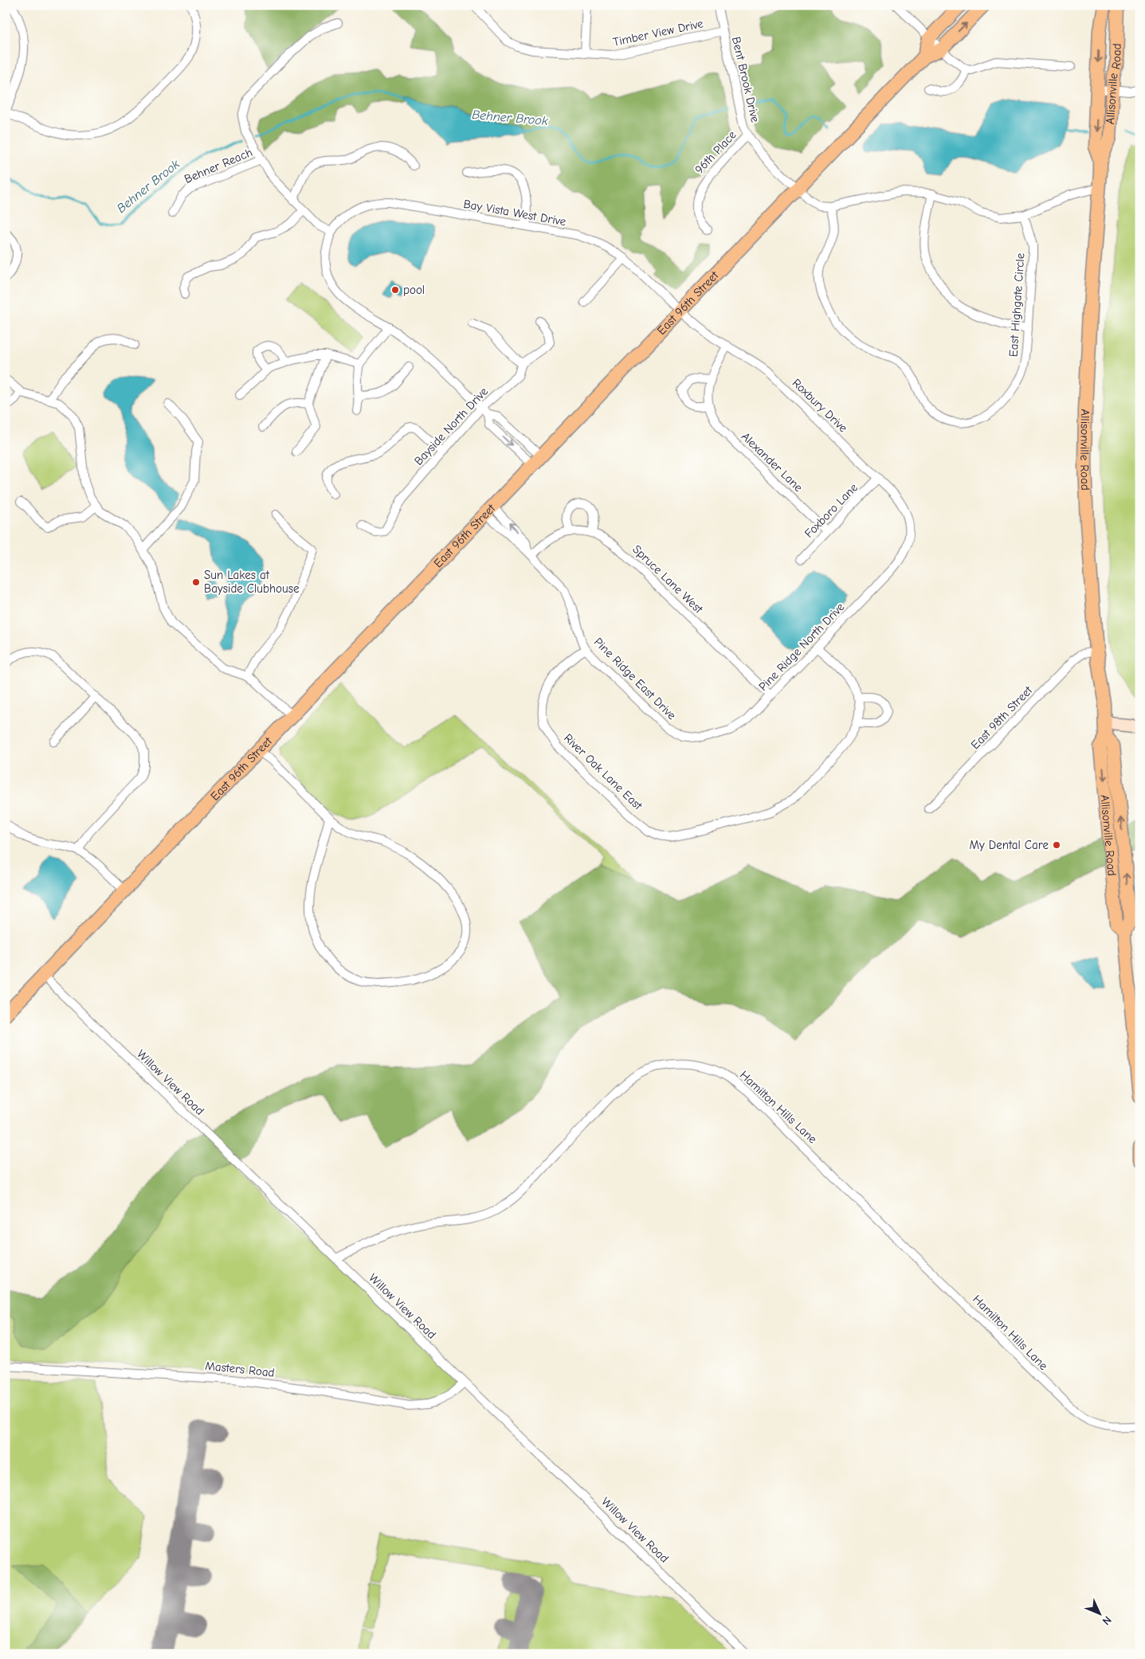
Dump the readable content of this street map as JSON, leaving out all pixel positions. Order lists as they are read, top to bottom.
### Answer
{
  "streets": {
    "main road": ["Allisonville Road", "East 96th Street"],
    "street": [
      "Timber View Drive",
      "Bent Brook Drive",
      "96th Place",
      "Behner Reach",
      "Bay Vista West Drive",
      "East Highgate Circle",
      "Roxbury Drive",
      "Bayside North Drive",
      "Alexander Lane",
      "Foxboro Lane",
      "Spruce Lane West",
      "Pine Ridge North Drive",
      "Pine Ridge East Drive",
      "East 98th Street",
      "River Oak Lane East",
      "Willow View Road",
      "Hamilton Hills Lane",
      "Masters Road"
    ]
  },
  "crossings": [
    ["Timber View Drive", "Bent Brook Drive"],
    ["Bent Brook Drive", "96th Place"],
    ["Bent Brook Drive", "East 96th Street"],
    ["Bent Brook Drive", "East Highgate Circle"],
    ["Allisonville Road", "East 98th Street"],
    ["Bay Vista West Drive", "East 96th Street"],
    ["Bay Vista West Drive", "Roxbury Drive"],
    ["East 96th Street", "Roxbury Drive"],
    ["East 96th Street", "Pine Ridge East Drive"],
    ["East 96th Street", "Willow View Road"],
    ["Roxbury Drive", "Alexander Lane"],
    ["Roxbury Drive", "Foxboro Lane"],
    ["Roxbury Drive", "Pine Ridge North Drive"],
    ["Alexander Lane", "Foxboro Lane"],
    ["Spruce Lane West", "Pine Ridge North Drive"],
    ["Spruce Lane West", "Pine Ridge East Drive"],
    ["Pine Ridge North Drive", "Pine Ridge East Drive"],
    ["Pine Ridge East Drive", "River Oak Lane East"],
    ["Willow View Road", "Hamilton Hills Lane"],
    ["Willow View Road", "Masters Road"]
  ],
  "water": ["Behner Brook"],
  "places": ["pool", "Sun Lakes at Bayside Clubhouse", "My Dental Care"],
  "north": "bottom right"
}
